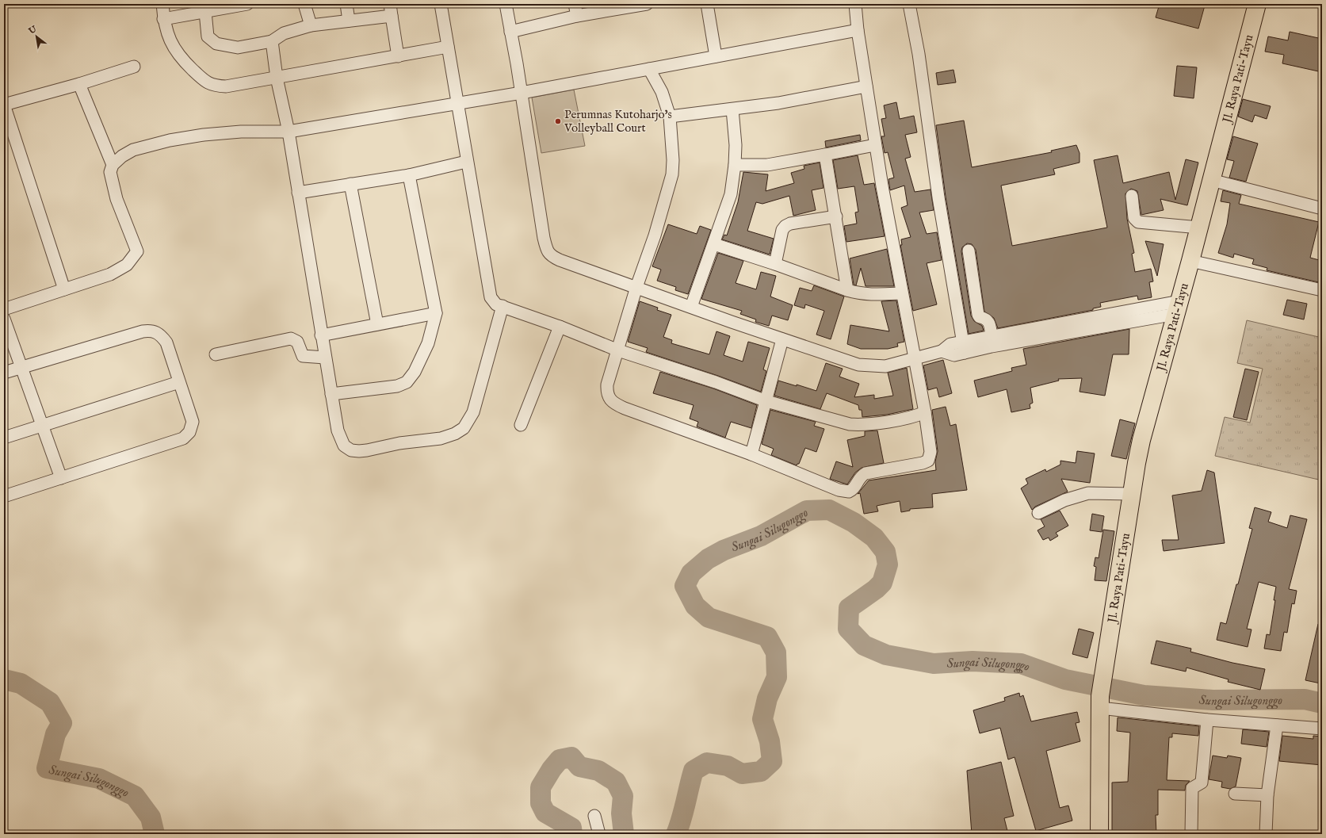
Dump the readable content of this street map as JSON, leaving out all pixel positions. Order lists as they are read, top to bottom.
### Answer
{
  "streets": {
    "main road": ["Jl. Raya Pati-Tayu"]
  },
  "water": ["Sungai Silugonggo"],
  "places": ["Perumnas Kutoharjo's Volleyball Court"],
  "north": "top left"
}
